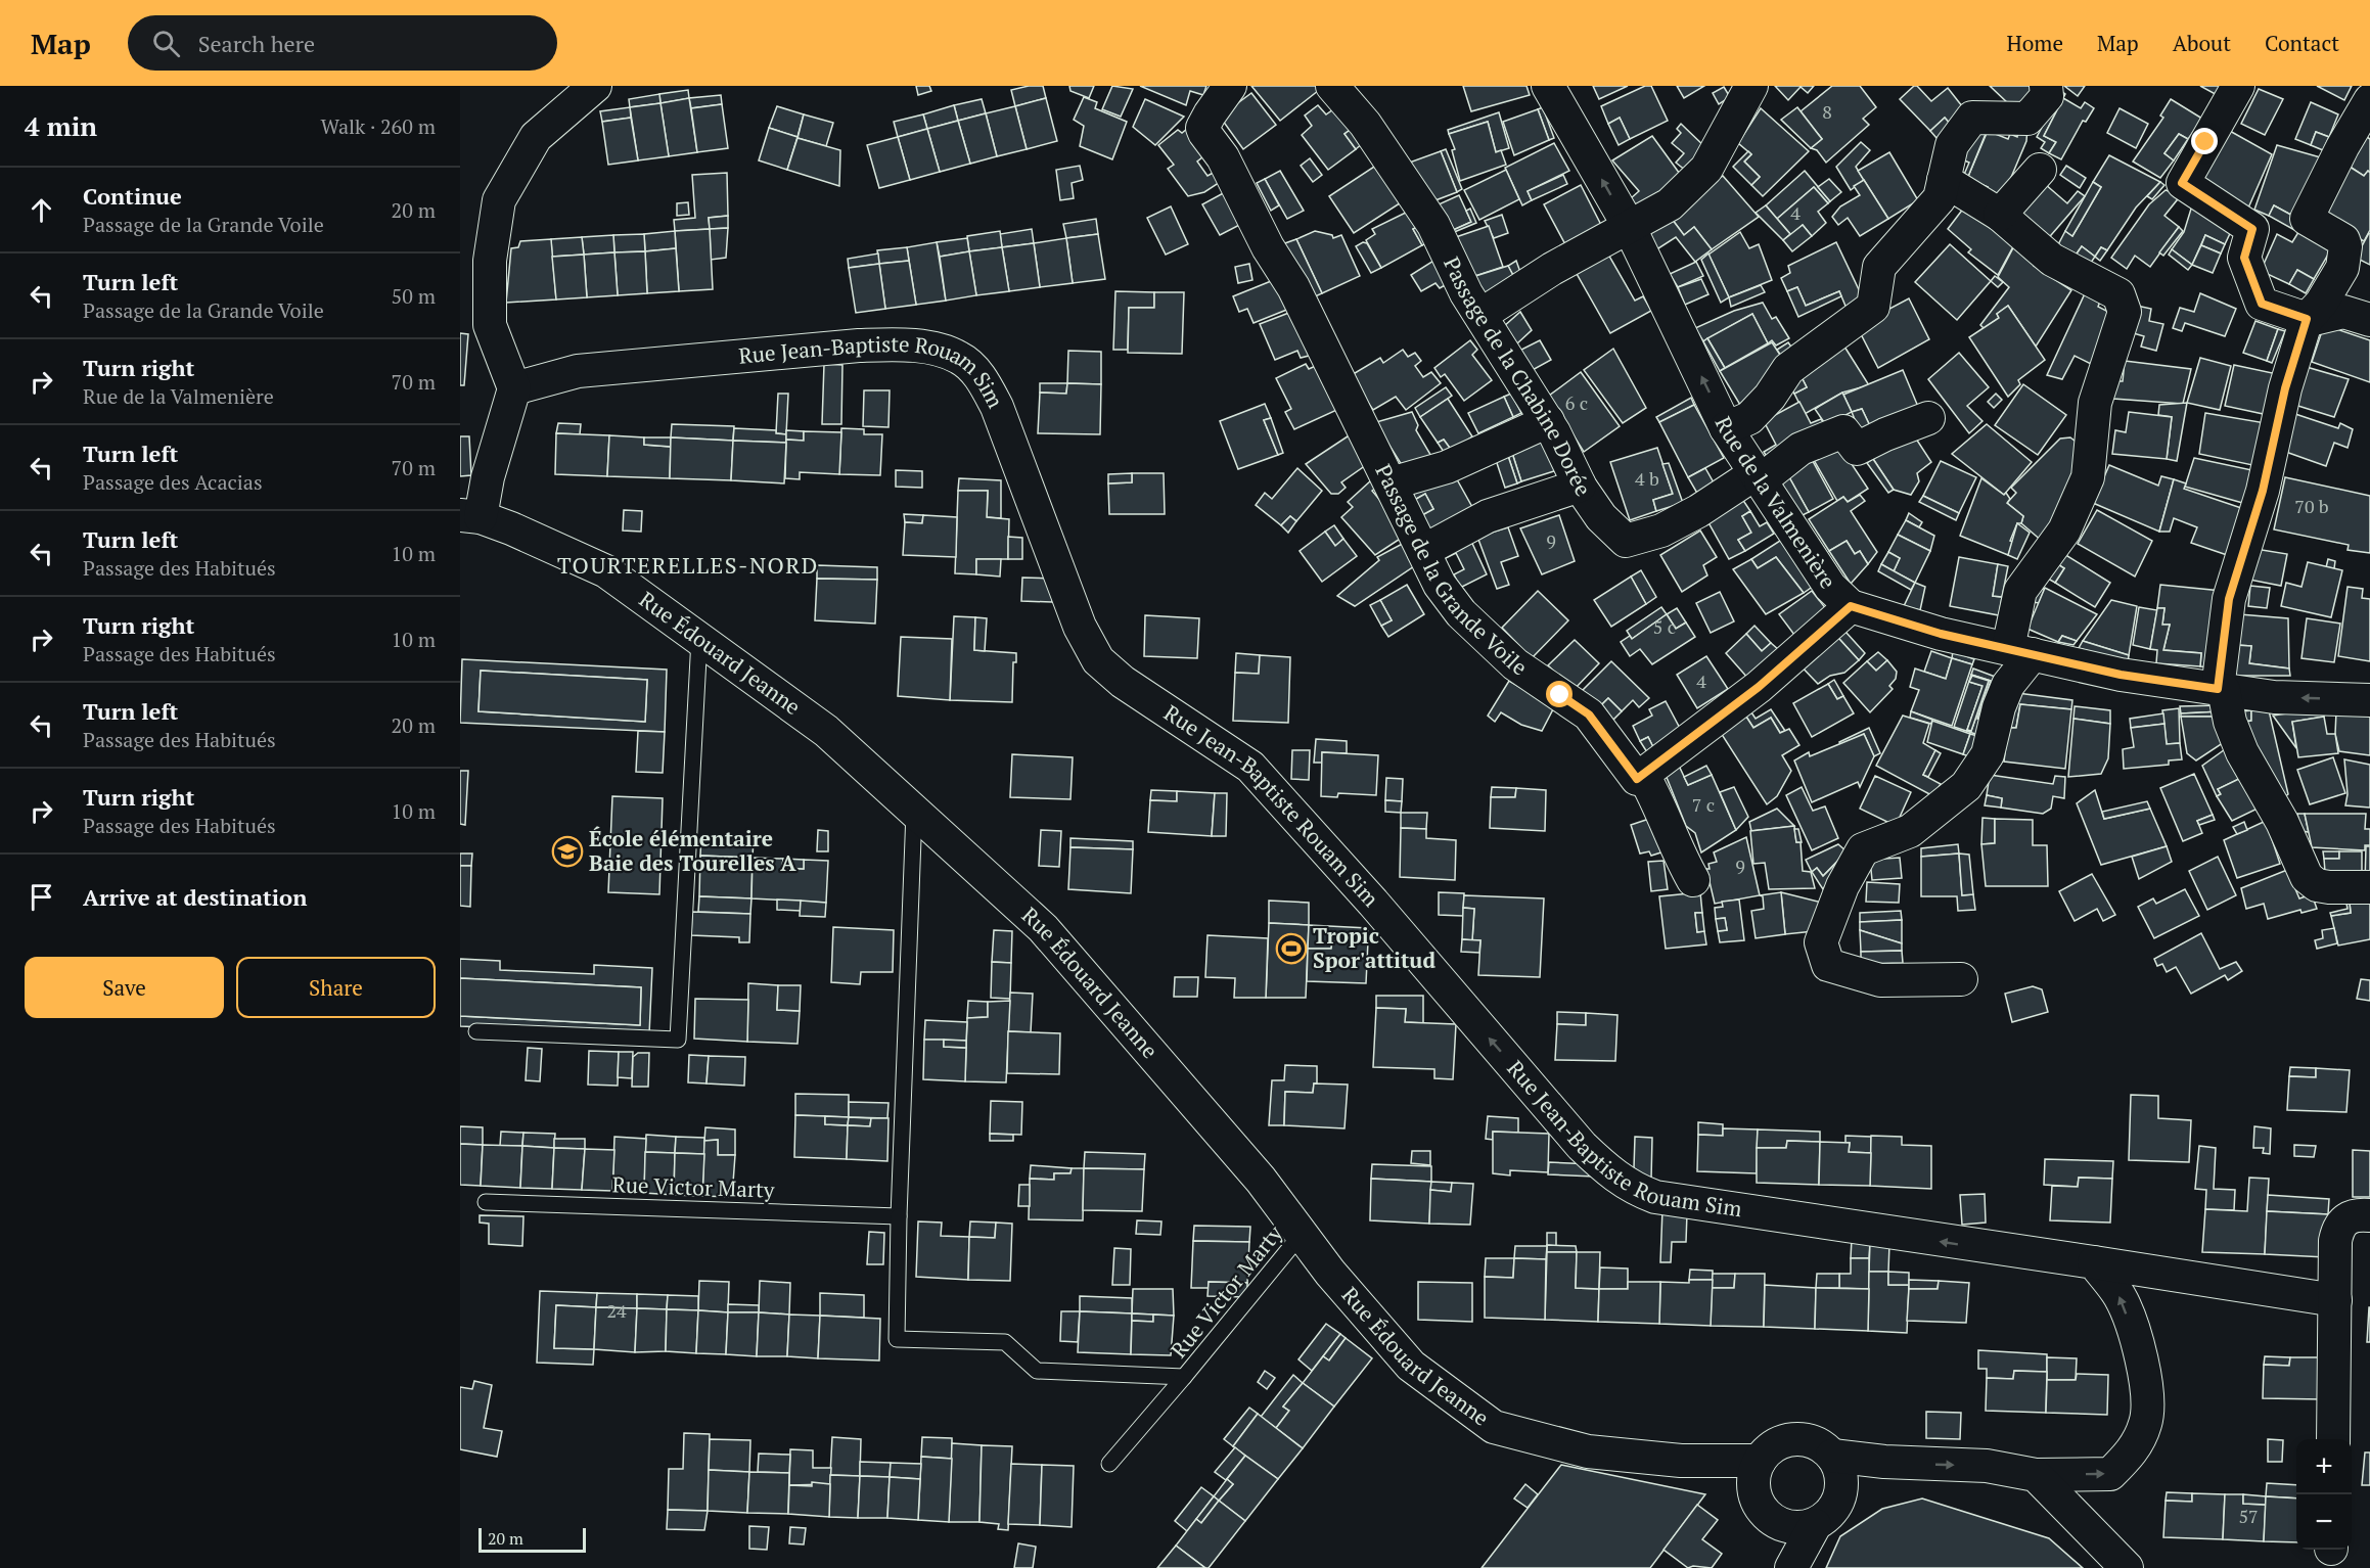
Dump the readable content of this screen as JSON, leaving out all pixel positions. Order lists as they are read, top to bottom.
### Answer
{
  "streets": {
    "street": [
      "Passage de la Chabine Dorée",
      "Rue Jean-Baptiste Rouam Sim",
      "Rue de la Valmenière",
      "Passage de la Grande Voile",
      "Rue Édouard Jeanne"
    ],
    "lane": ["Rue Victor Marty"]
  },
  "crossings": [
    ["Passage de la Chabine Dorée", "Rue de la Valmenière"],
    ["Rue Édouard Jeanne", "Rue Victor Marty"]
  ],
  "one_way": ["Rue Jean-Baptiste Rouam Sim"],
  "districts": ["TOURTERELLES-NORD"],
  "places": {
    "school or university": ["École élémentaire Baie des Tourelles A"],
    "sports": ["Tropic Spor'attitud"]
  },
  "house_numbers": [
    "8",
    "4",
    "6 c",
    "4 b",
    "70 b",
    "9",
    "5 c",
    "4",
    "7 c",
    "9",
    "24",
    "57"
  ],
  "scale_bar": "20 m",
  "page": {
    "header": "Map",
    "search": "Search here",
    "nav": [
      "Home",
      "Map",
      "About",
      "Contact"
    ],
    "heading": ["4 min", "Walk · 260 m"],
    "list": [
      ["Continue", "Passage de la Grande Voile", "20 m"],
      ["Turn left", "Passage de la Grande Voile", "50 m"],
      ["Turn right", "Rue de la Valmenière", "70 m"],
      ["Turn left", "Passage des Acacias", "70 m"],
      ["Turn left", "Passage des Habitués", "10 m"],
      ["Turn right", "Passage des Habitués", "10 m"],
      ["Turn left", "Passage des Habitués", "20 m"],
      ["Turn right", "Passage des Habitués", "10 m"],
      "Arrive at destination"
    ],
    "buttons": ["Save", "Share"],
    "map_buttons": ["+", "−"],
    "scale": "20 m"
  }
}
